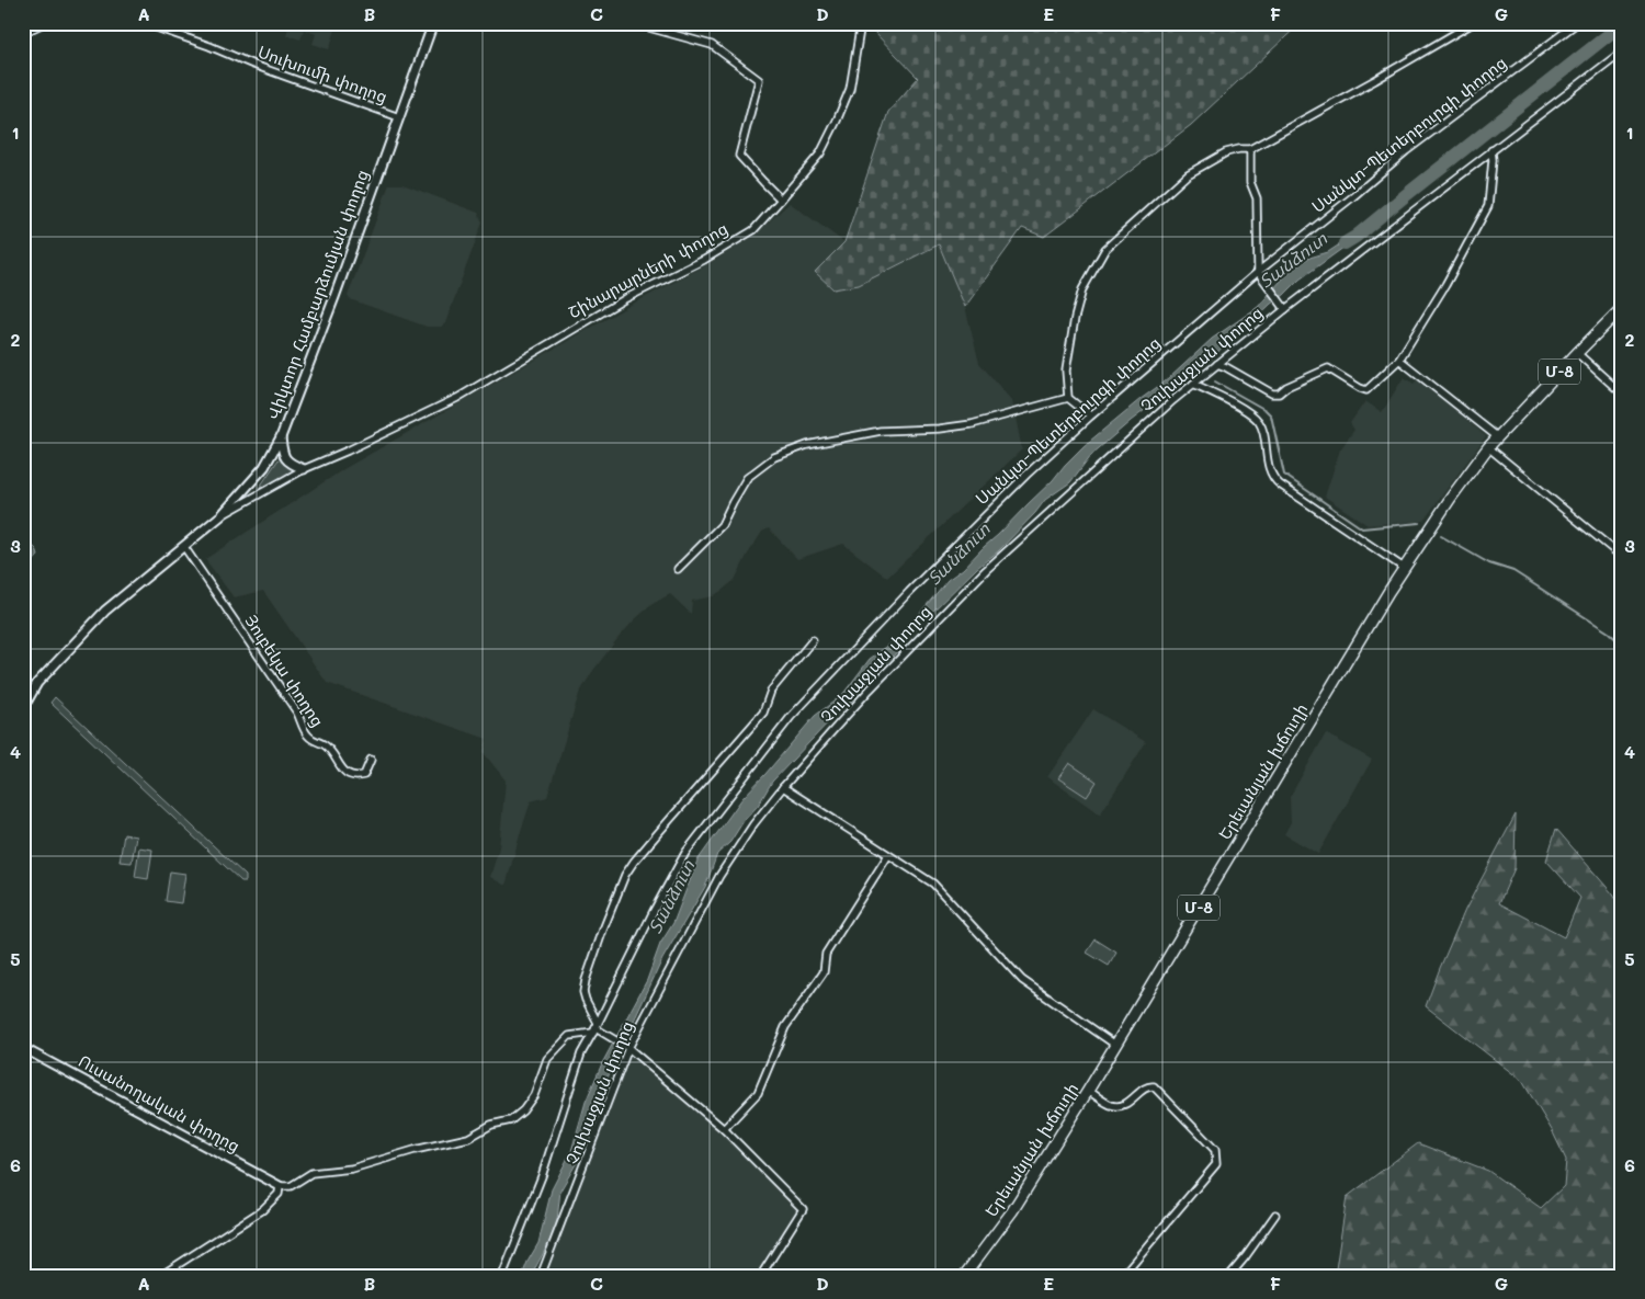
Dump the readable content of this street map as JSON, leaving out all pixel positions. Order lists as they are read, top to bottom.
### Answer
{
  "streets": {
    "highway": ["Մ-8", "Երեւանյան խճուղի"],
    "street": [
      "Սուխումի փողոց",
      "Սանկտ-Պետերբուրգի փողոց",
      "Շինարարների փողոց",
      "Վիկտոր Համբարձումյան փողոց",
      "Չուխաջյան փողոց",
      "Յուբեկա փողոց",
      "Ուսանողական փողոց"
    ]
  },
  "crossings": [
    ["Սուխումի փողոց", "Վիկտոր Համբարձումյան փողոց"],
    ["Շինարարների փողոց", "Վիկտոր Համբարձումյան փողոց"],
    ["Վիկտոր Համբարձումյան փողոց", "Յուբեկա փողոց"]
  ],
  "water": ["Տանձուտ"],
  "grid": {
    "columns": [
      "A",
      "B",
      "C",
      "D",
      "E",
      "F",
      "G"
    ],
    "rows": [
      "1",
      "2",
      "3",
      "4",
      "5",
      "6"
    ]
  }
}
